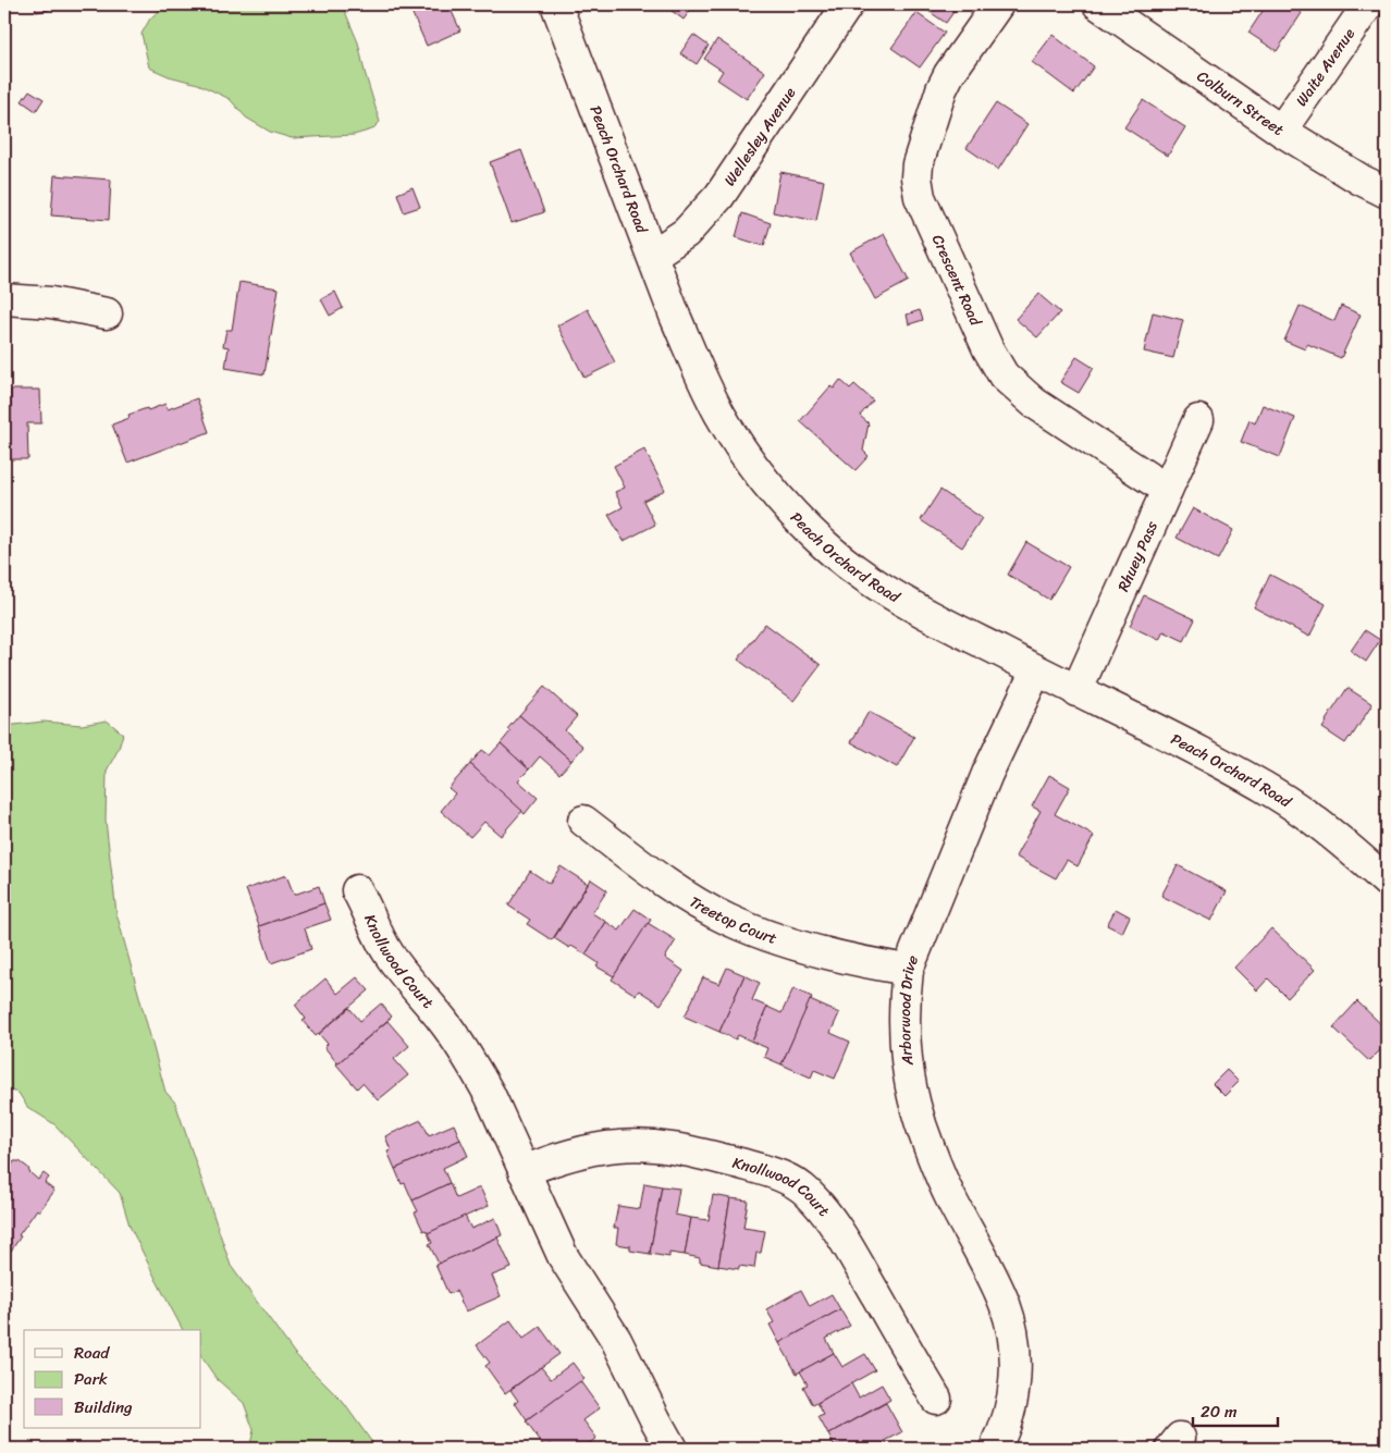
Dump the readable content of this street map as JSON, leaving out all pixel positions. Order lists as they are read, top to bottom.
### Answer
{
  "streets": {
    "street": [
      "Waite Avenue",
      "Colburn Street",
      "Wellesley Avenue",
      "Peach Orchard Road",
      "Crescent Road",
      "Rhuey Pass",
      "Treetop Court",
      "Knollwood Court",
      "Arborwood Drive"
    ]
  },
  "crossings": [
    ["Waite Avenue", "Colburn Street"],
    ["Wellesley Avenue", "Peach Orchard Road"],
    ["Peach Orchard Road", "Rhuey Pass"],
    ["Peach Orchard Road", "Arborwood Drive"],
    ["Crescent Road", "Rhuey Pass"],
    ["Treetop Court", "Arborwood Drive"]
  ],
  "legend": ["Road", "Park", "Building"],
  "scale_bar": "20 m"
}
